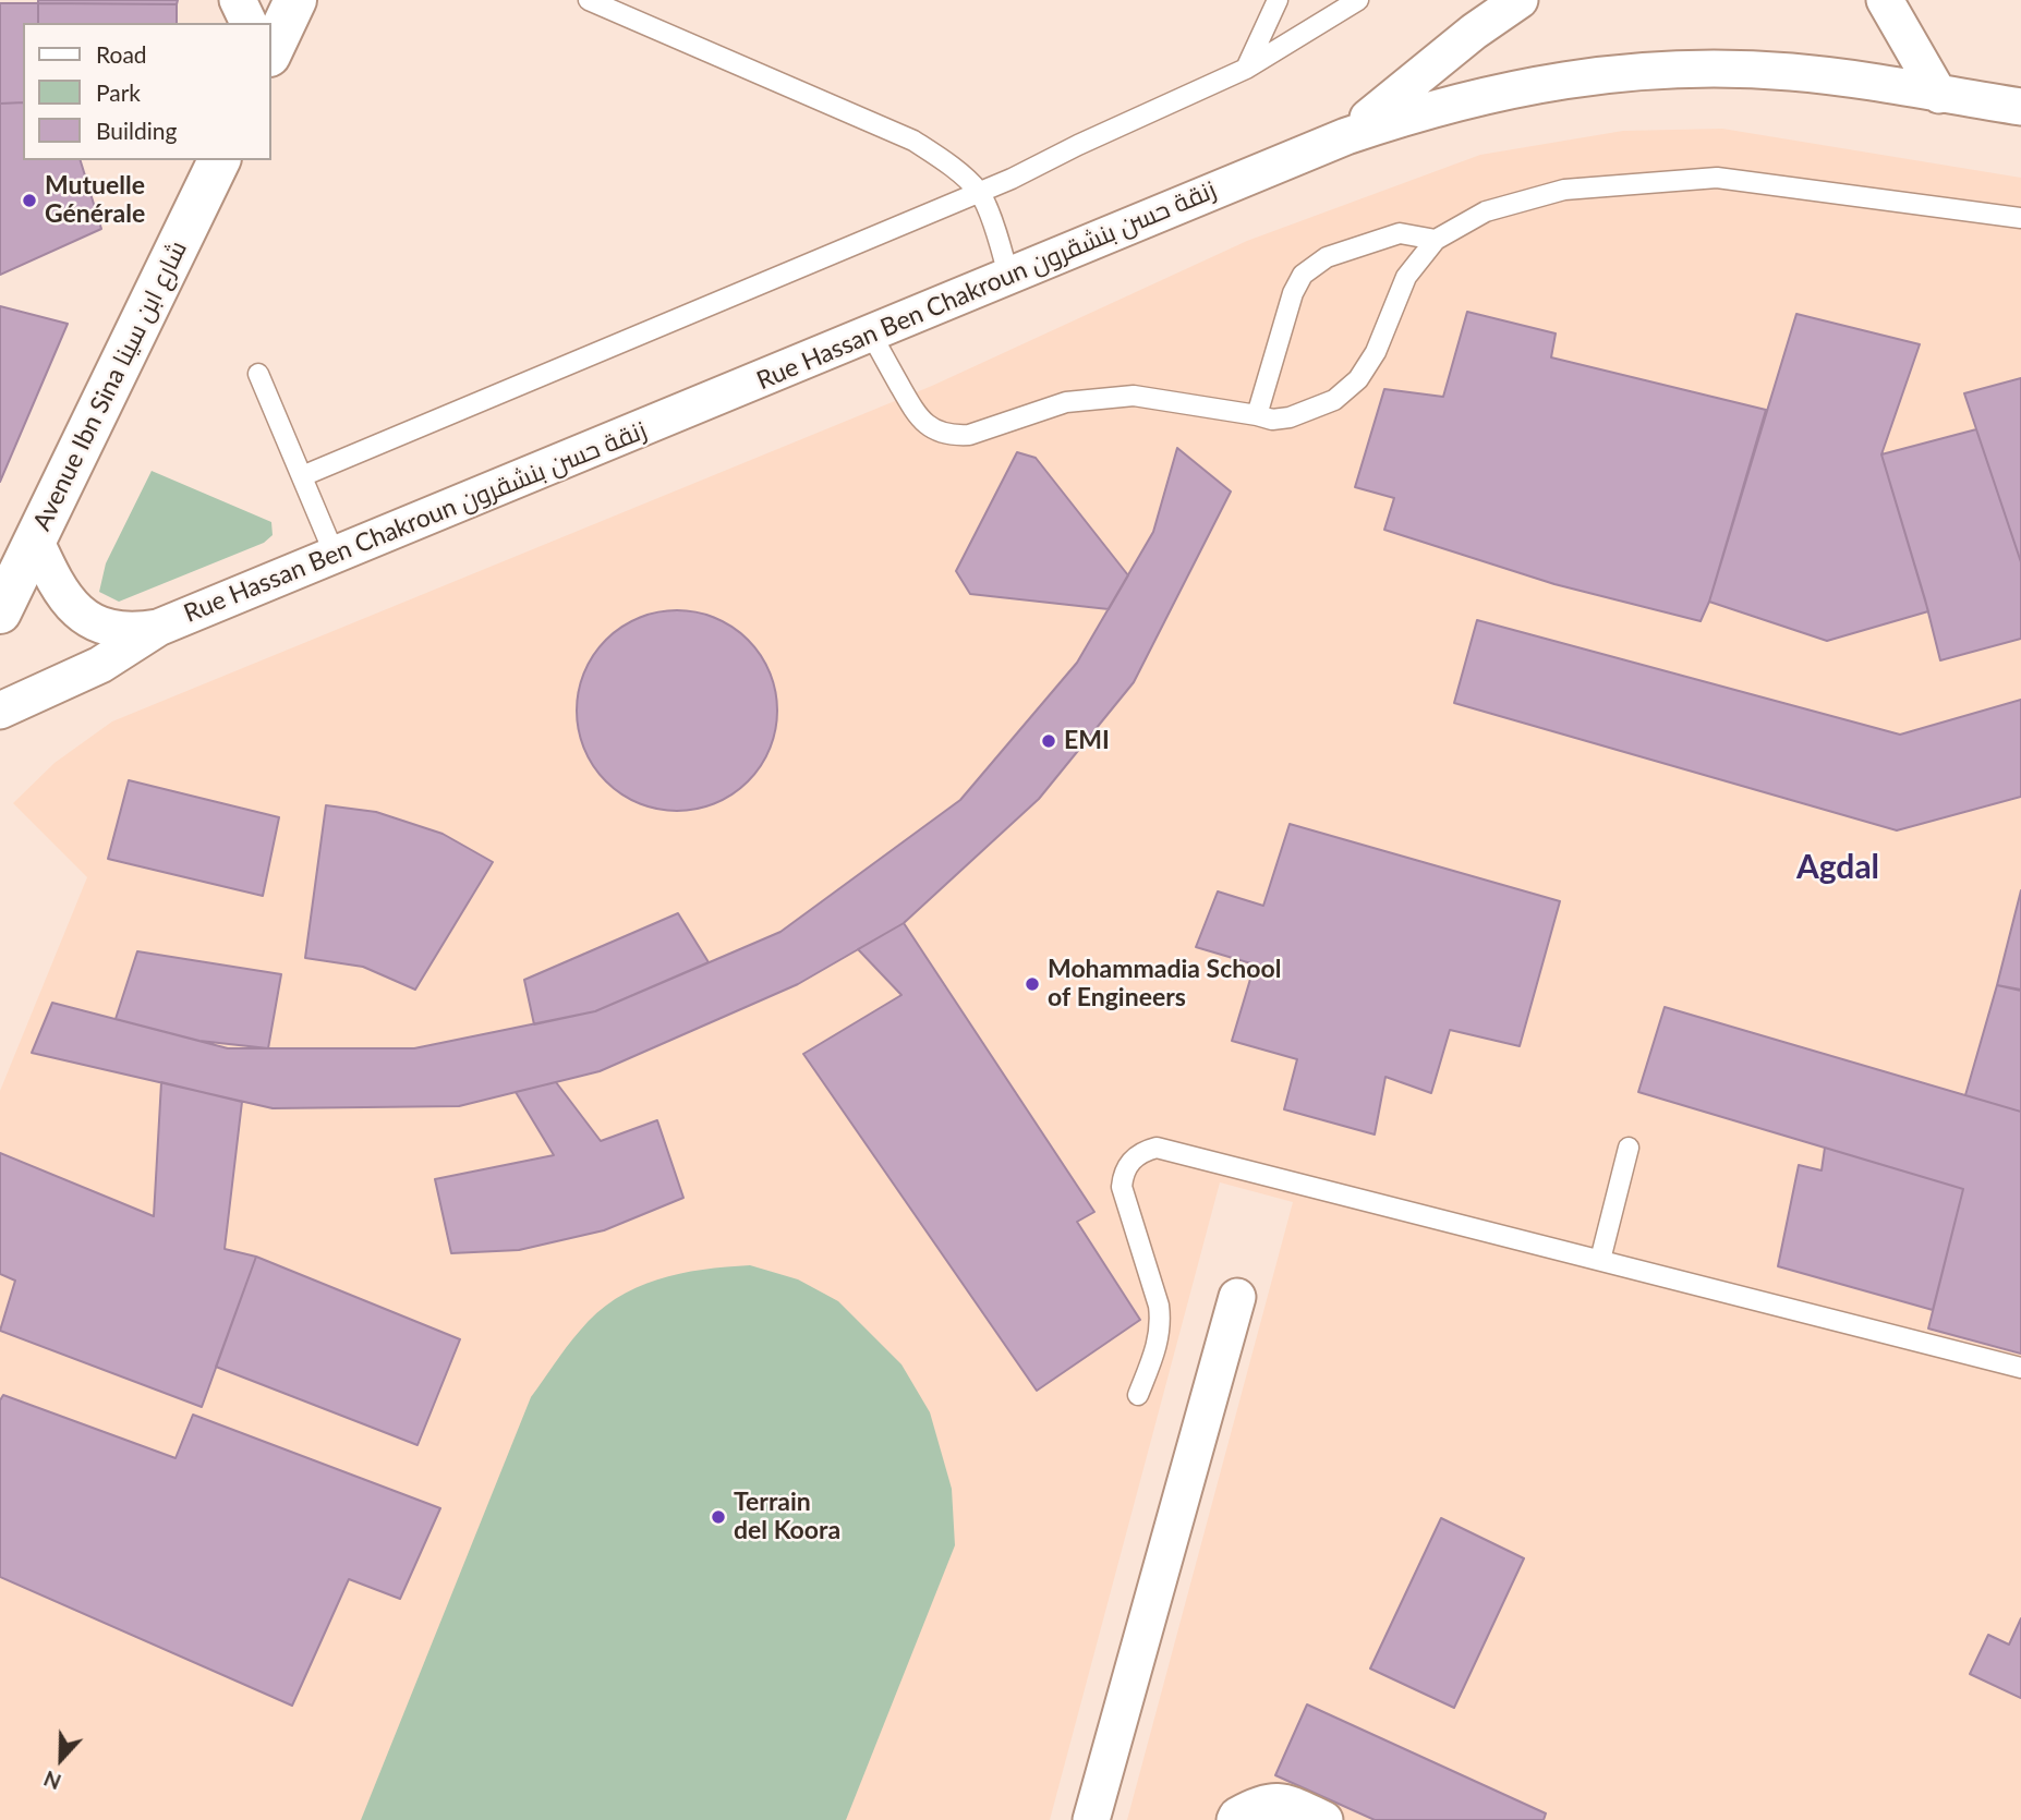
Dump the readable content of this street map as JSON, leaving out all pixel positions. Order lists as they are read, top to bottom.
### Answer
{
  "streets": {
    "main road": ["Avenue Ibn Sina شارع ابن سينا"],
    "street": ["Rue Hassan Ben Chakroun زنقة حسن بنشقرون"]
  },
  "districts": ["Agdal"],
  "places": [
    "Mutuelle Générale",
    "EMI",
    "Mohammadia School of Engineers",
    "Terrain del Koora"
  ],
  "legend": ["Road", "Park", "Building"],
  "north": "bottom"
}
